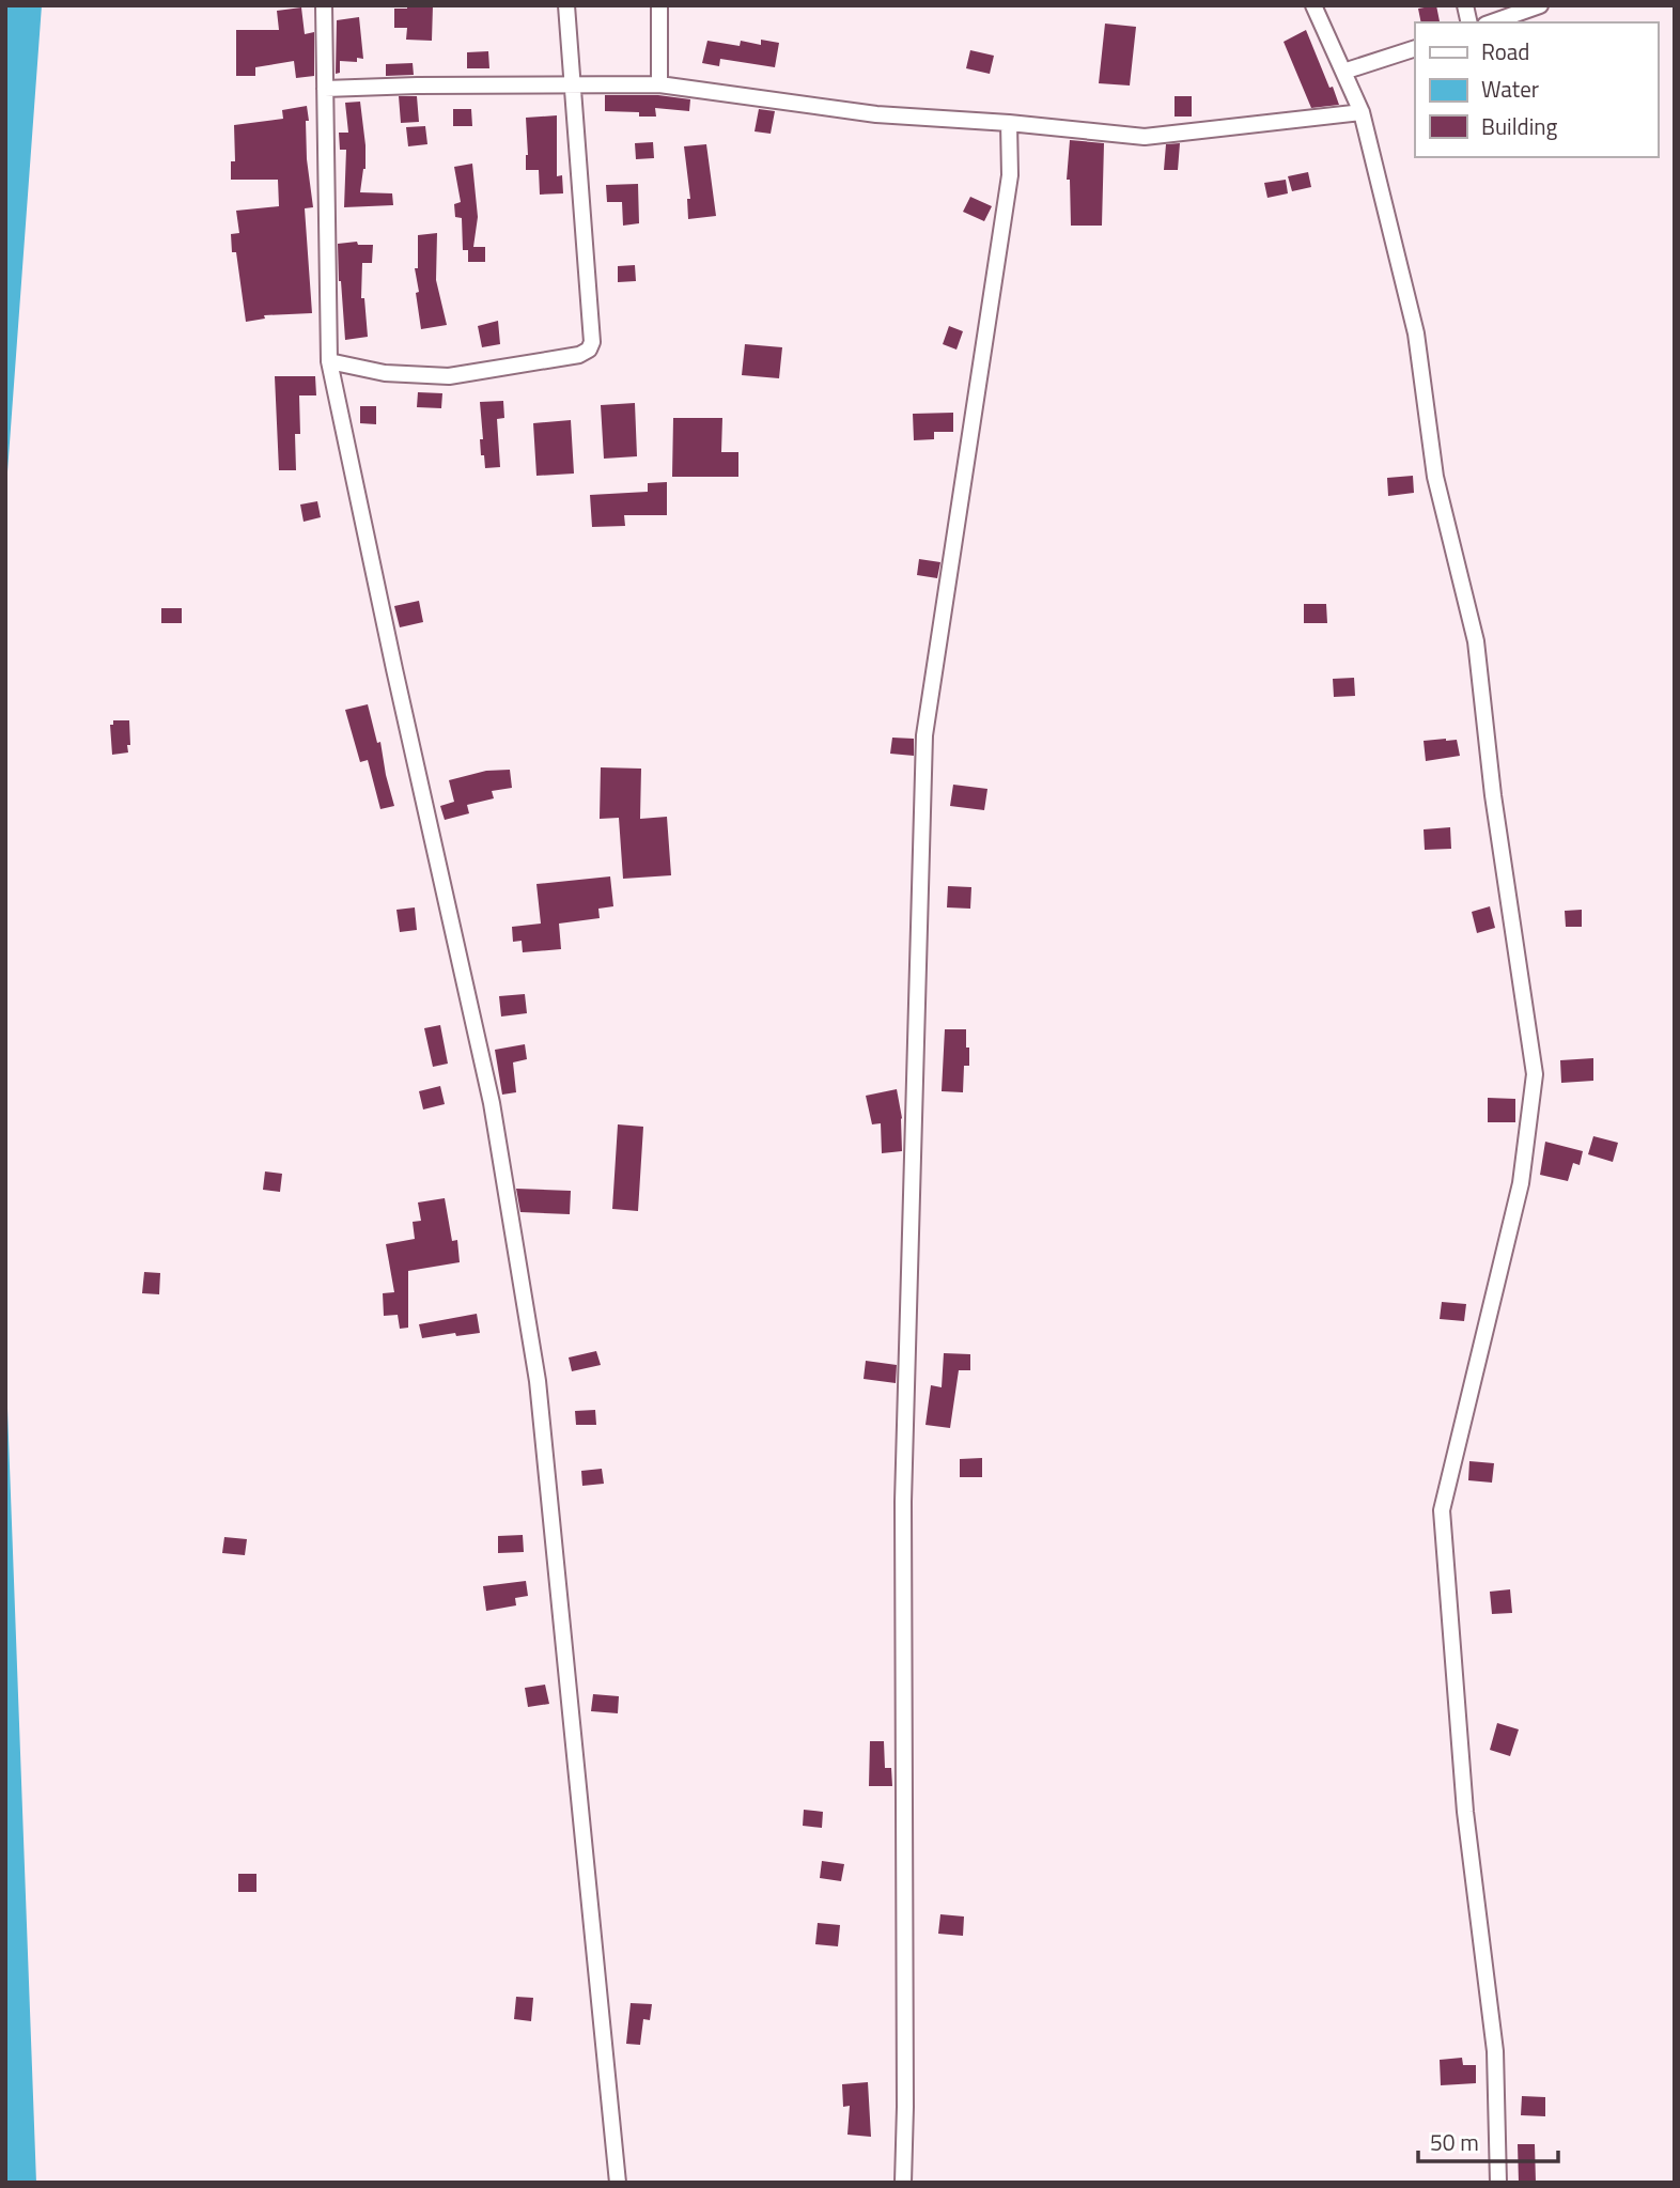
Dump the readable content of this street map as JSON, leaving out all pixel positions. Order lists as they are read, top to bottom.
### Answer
{
  "legend": ["Road", "Water", "Building"],
  "scale_bar": "50 m"
}
